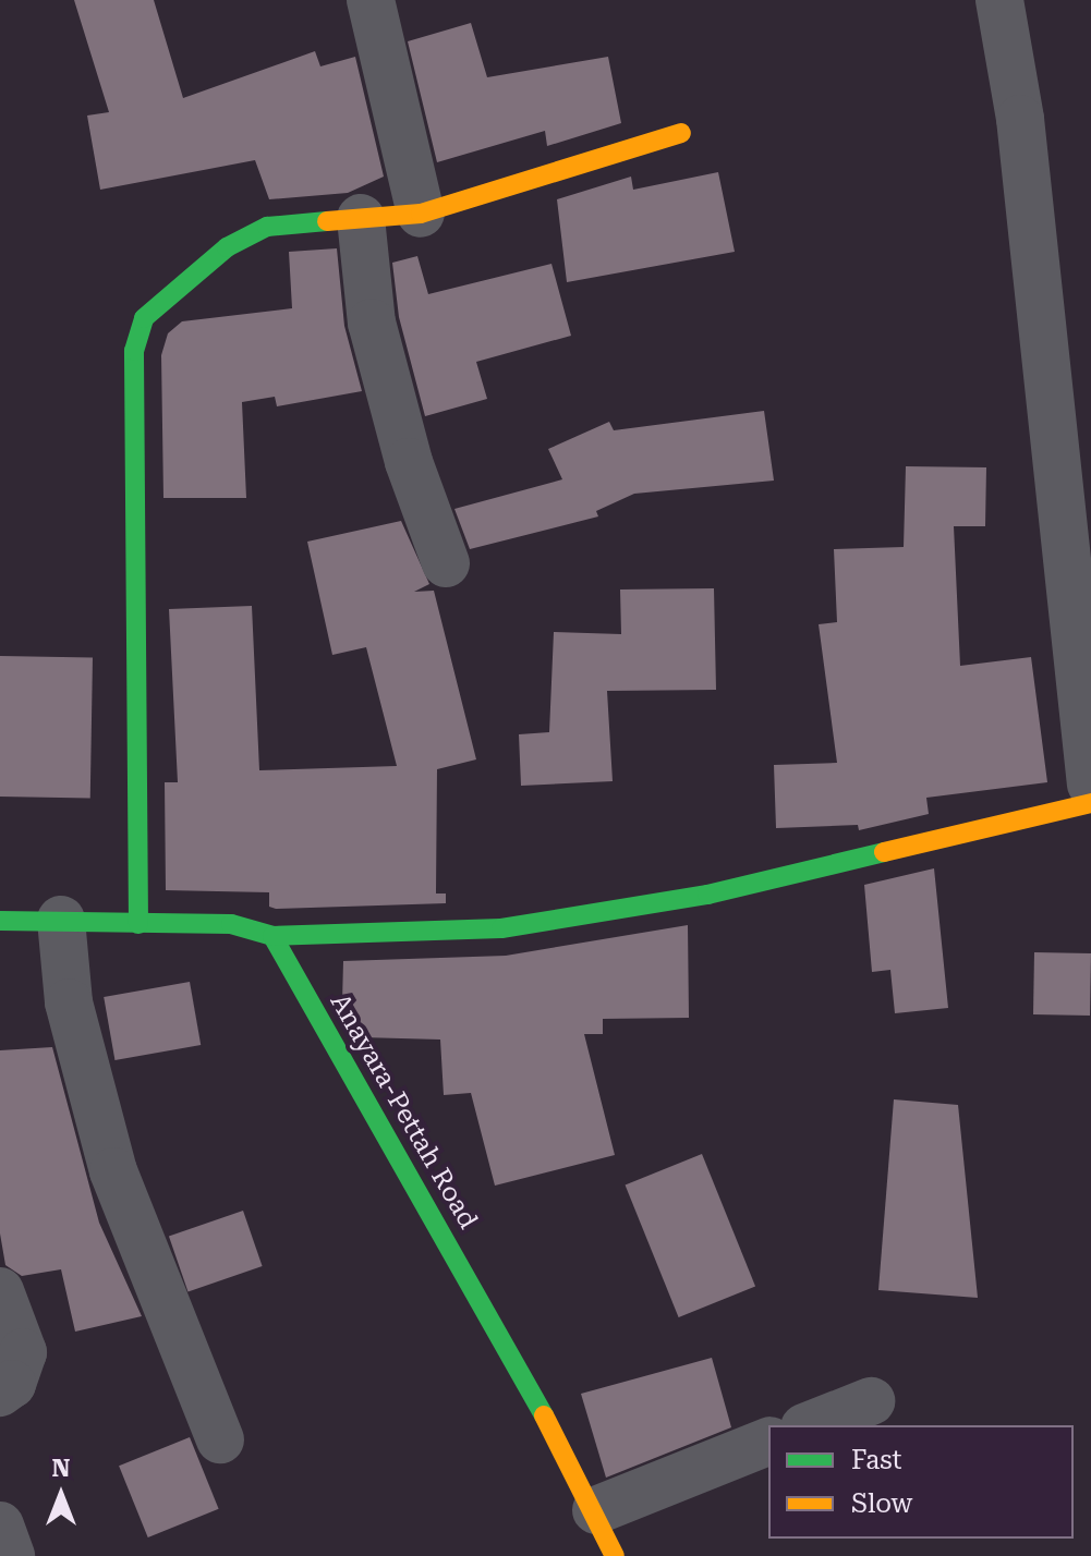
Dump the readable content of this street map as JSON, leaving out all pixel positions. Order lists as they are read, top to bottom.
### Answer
{
  "streets": {
    "street": ["Anayara-Pettah Road"]
  },
  "legend": ["Fast", "Slow"],
  "north": "top"
}
